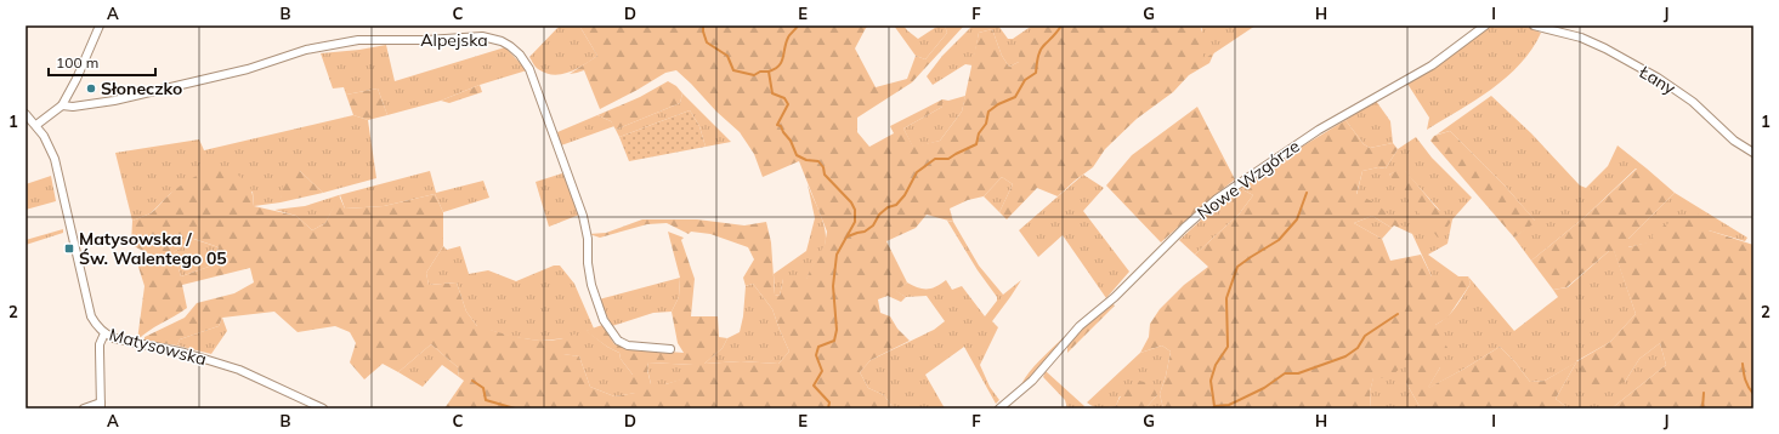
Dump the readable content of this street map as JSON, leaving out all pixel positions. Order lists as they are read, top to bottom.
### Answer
{
  "streets": {
    "street": [
      "Alpejska",
      "Łany",
      "Nowe Wzgórze",
      "Matysowska"
    ]
  },
  "places": {
    "other": ["Słoneczko"],
    "transit": ["Matysowska / Św. Walentego 05"]
  },
  "scale_bar": "100 m",
  "grid": {
    "columns": [
      "A",
      "B",
      "C",
      "D",
      "E",
      "F",
      "G",
      "H",
      "I",
      "J"
    ],
    "rows": ["1", "2"]
  }
}
